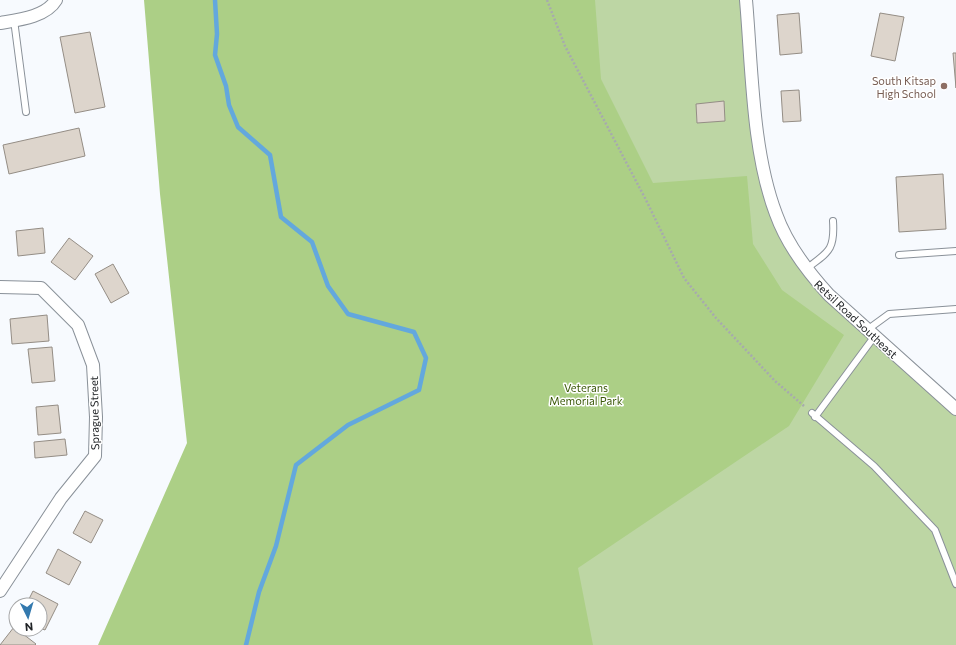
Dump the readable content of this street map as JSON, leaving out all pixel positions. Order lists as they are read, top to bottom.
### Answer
{
  "streets": {
    "street": ["Retsil Road Southeast", "Sprague Street"]
  },
  "parks": ["Veterans Memorial Park"],
  "places": ["South Kitsap High School"],
  "north": "bottom"
}
